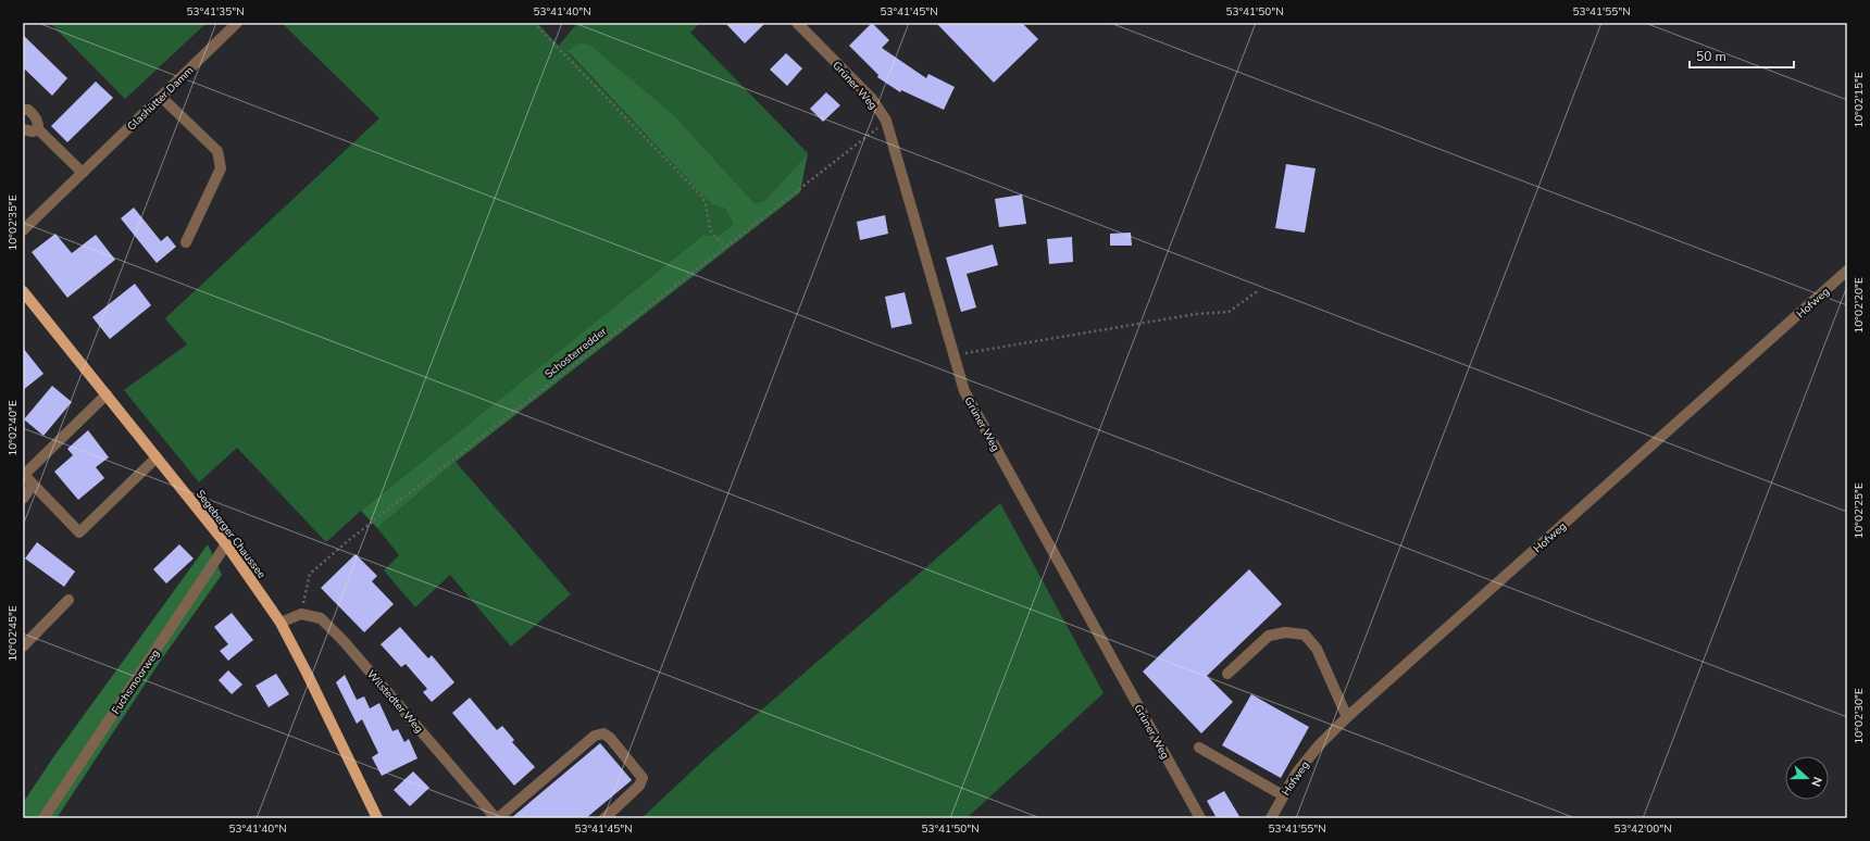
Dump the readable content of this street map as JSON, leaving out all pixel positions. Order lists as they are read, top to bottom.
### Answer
{
  "streets": {
    "main road": ["Segeberger Chaussee"],
    "street": [
      "Grüner Weg",
      "Glashütter Damm",
      "Hofweg",
      "Fuchsmoorweg",
      "Wilstedter Weg"
    ],
    "path": ["Schosterredder"]
  },
  "crossings": [
    ["Grüner Weg", "Schosterredder"],
    ["Schosterredder", "Wilstedter Weg"],
    ["Segeberger Chaussee", "Fuchsmoorweg"]
  ],
  "scale_bar": "50 m",
  "north": "right",
  "coordinates": [
    "53°41'35\"N",
    "53°41'40\"N",
    "53°41'45\"N",
    "53°41'50\"N",
    "53°41'55\"N",
    "10°02'15\"E",
    "10°02'35\"E",
    "10°02'20\"E",
    "10°02'40\"E",
    "10°02'25\"E",
    "10°02'45\"E",
    "10°02'30\"E",
    "53°42'00\"N"
  ]
}
